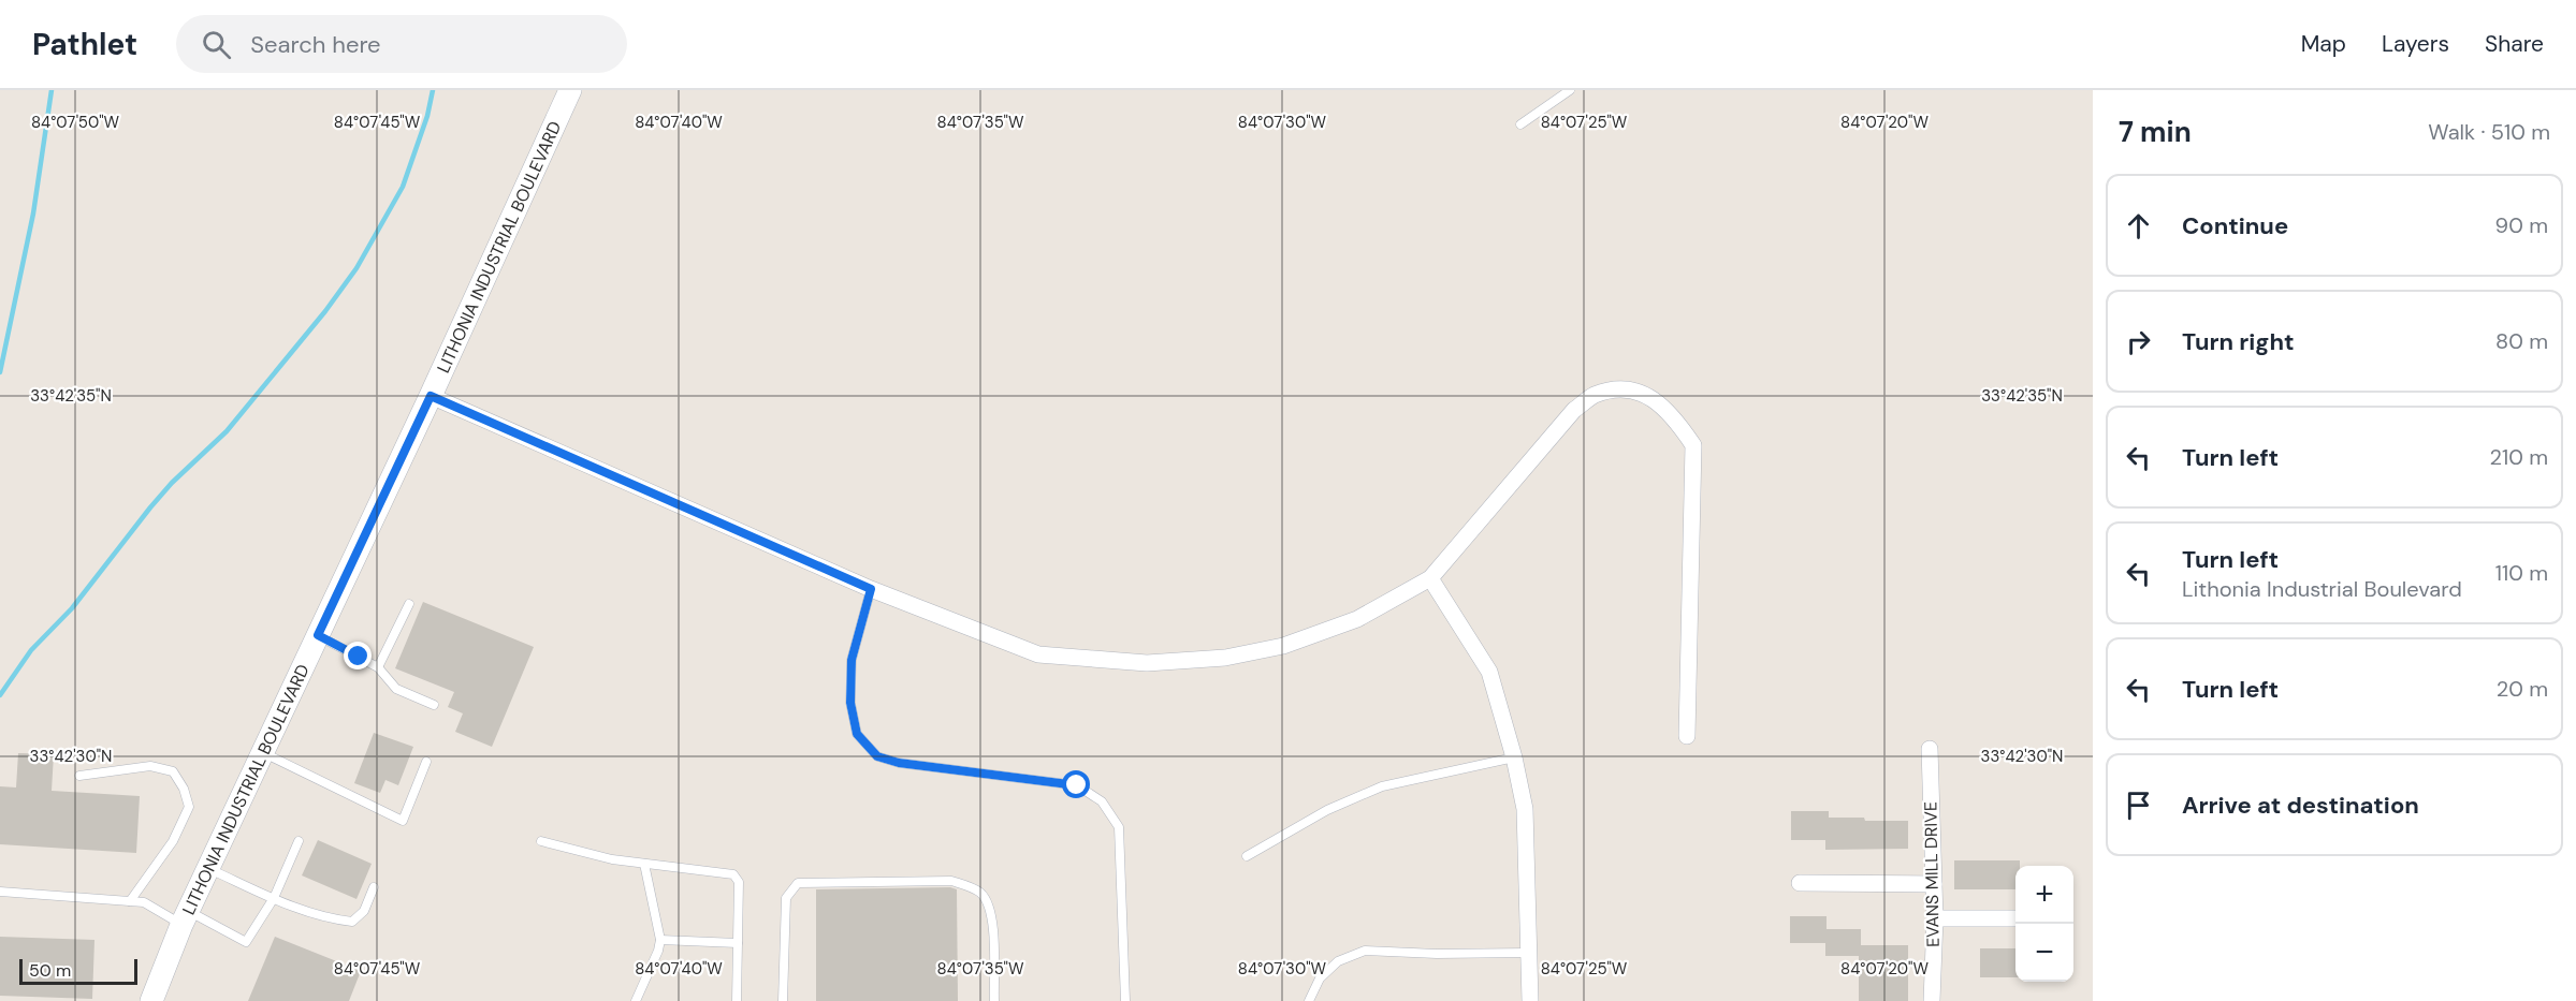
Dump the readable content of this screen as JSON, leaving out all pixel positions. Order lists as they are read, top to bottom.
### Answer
{
  "streets": {
    "main road": ["LITHONIA INDUSTRIAL BOULEVARD"],
    "street": ["EVANS MILL DRIVE"]
  },
  "scale_bar": "50 m",
  "page": {
    "header": "Pathlet",
    "search": "Search here",
    "nav": ["Map", "Layers", "Share"],
    "heading": ["7 min", "Walk · 510 m"],
    "list": [
      ["Continue", "90 m"],
      ["Turn right", "80 m"],
      ["Turn left", "210 m"],
      ["Turn left", "Lithonia Industrial Boulevard", "110 m"],
      ["Turn left", "20 m"],
      "Arrive at destination"
    ],
    "map_buttons": ["+", "−"],
    "scale": "50 m"
  },
  "coordinates": [
    "84°07'50\"W",
    "84°07'45\"W",
    "84°07'40\"W",
    "84°07'35\"W",
    "84°07'30\"W",
    "84°07'25\"W",
    "84°07'20\"W",
    "33°42'35\"N",
    "33°42'30\"N"
  ]
}
